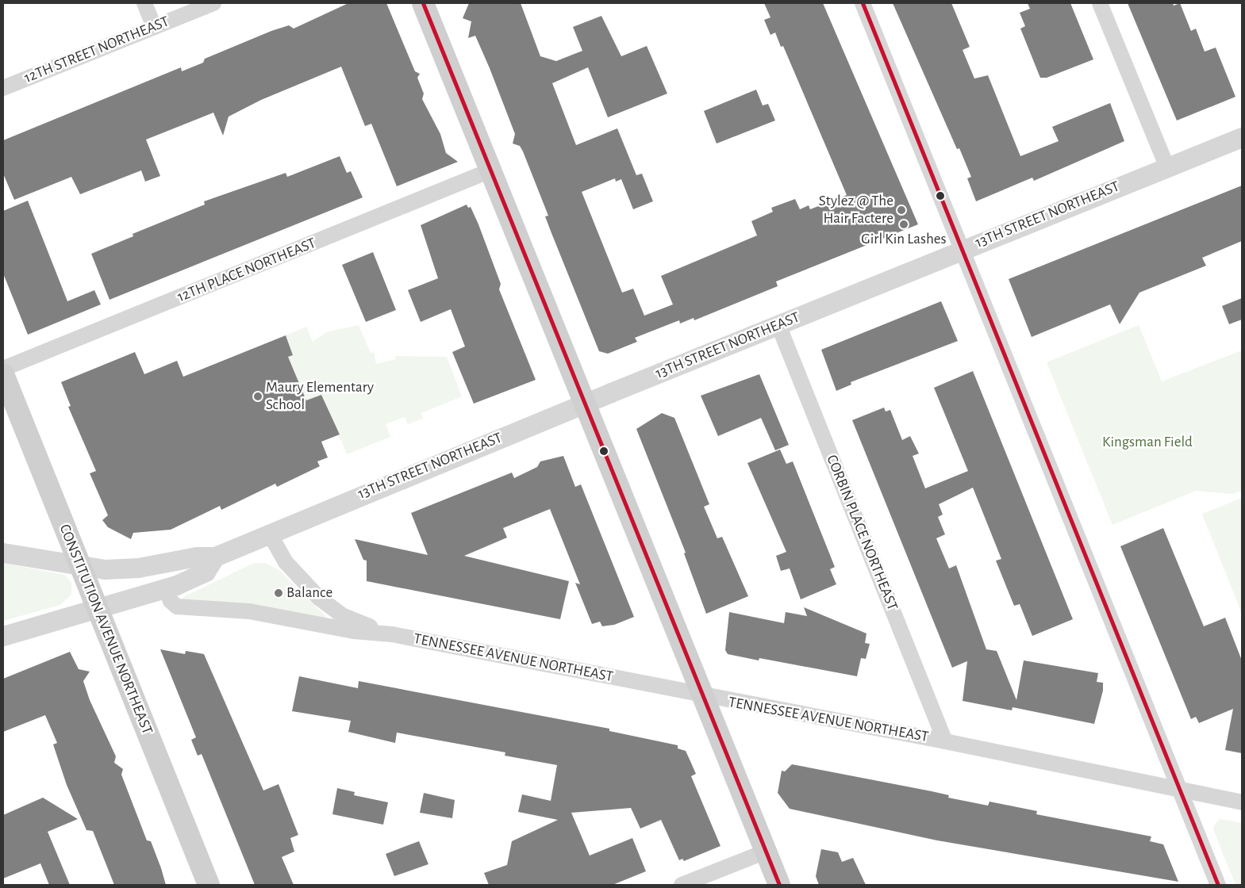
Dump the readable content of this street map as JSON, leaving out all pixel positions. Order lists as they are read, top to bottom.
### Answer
{
  "streets": {
    "main road": ["CONSTITUTION AVENUE NORTHEAST"],
    "street": [
      "12TH STREET NORTHEAST",
      "13TH STREET NORTHEAST",
      "12TH PLACE NORTHEAST",
      "CORBIN PLACE NORTHEAST",
      "TENNESSEE AVENUE NORTHEAST"
    ]
  },
  "crossings": [
    ["13TH STREET NORTHEAST", "CORBIN PLACE NORTHEAST"],
    ["13TH STREET NORTHEAST", "CONSTITUTION AVENUE NORTHEAST"],
    ["13TH STREET NORTHEAST", "TENNESSEE AVENUE NORTHEAST"],
    ["CORBIN PLACE NORTHEAST", "TENNESSEE AVENUE NORTHEAST"]
  ],
  "parks": ["Kingsman Field"],
  "places": [
    "Stylez @ The Hair Factere",
    "Girl Kin Lashes",
    "Maury Elementary School",
    "Balance"
  ]
}
